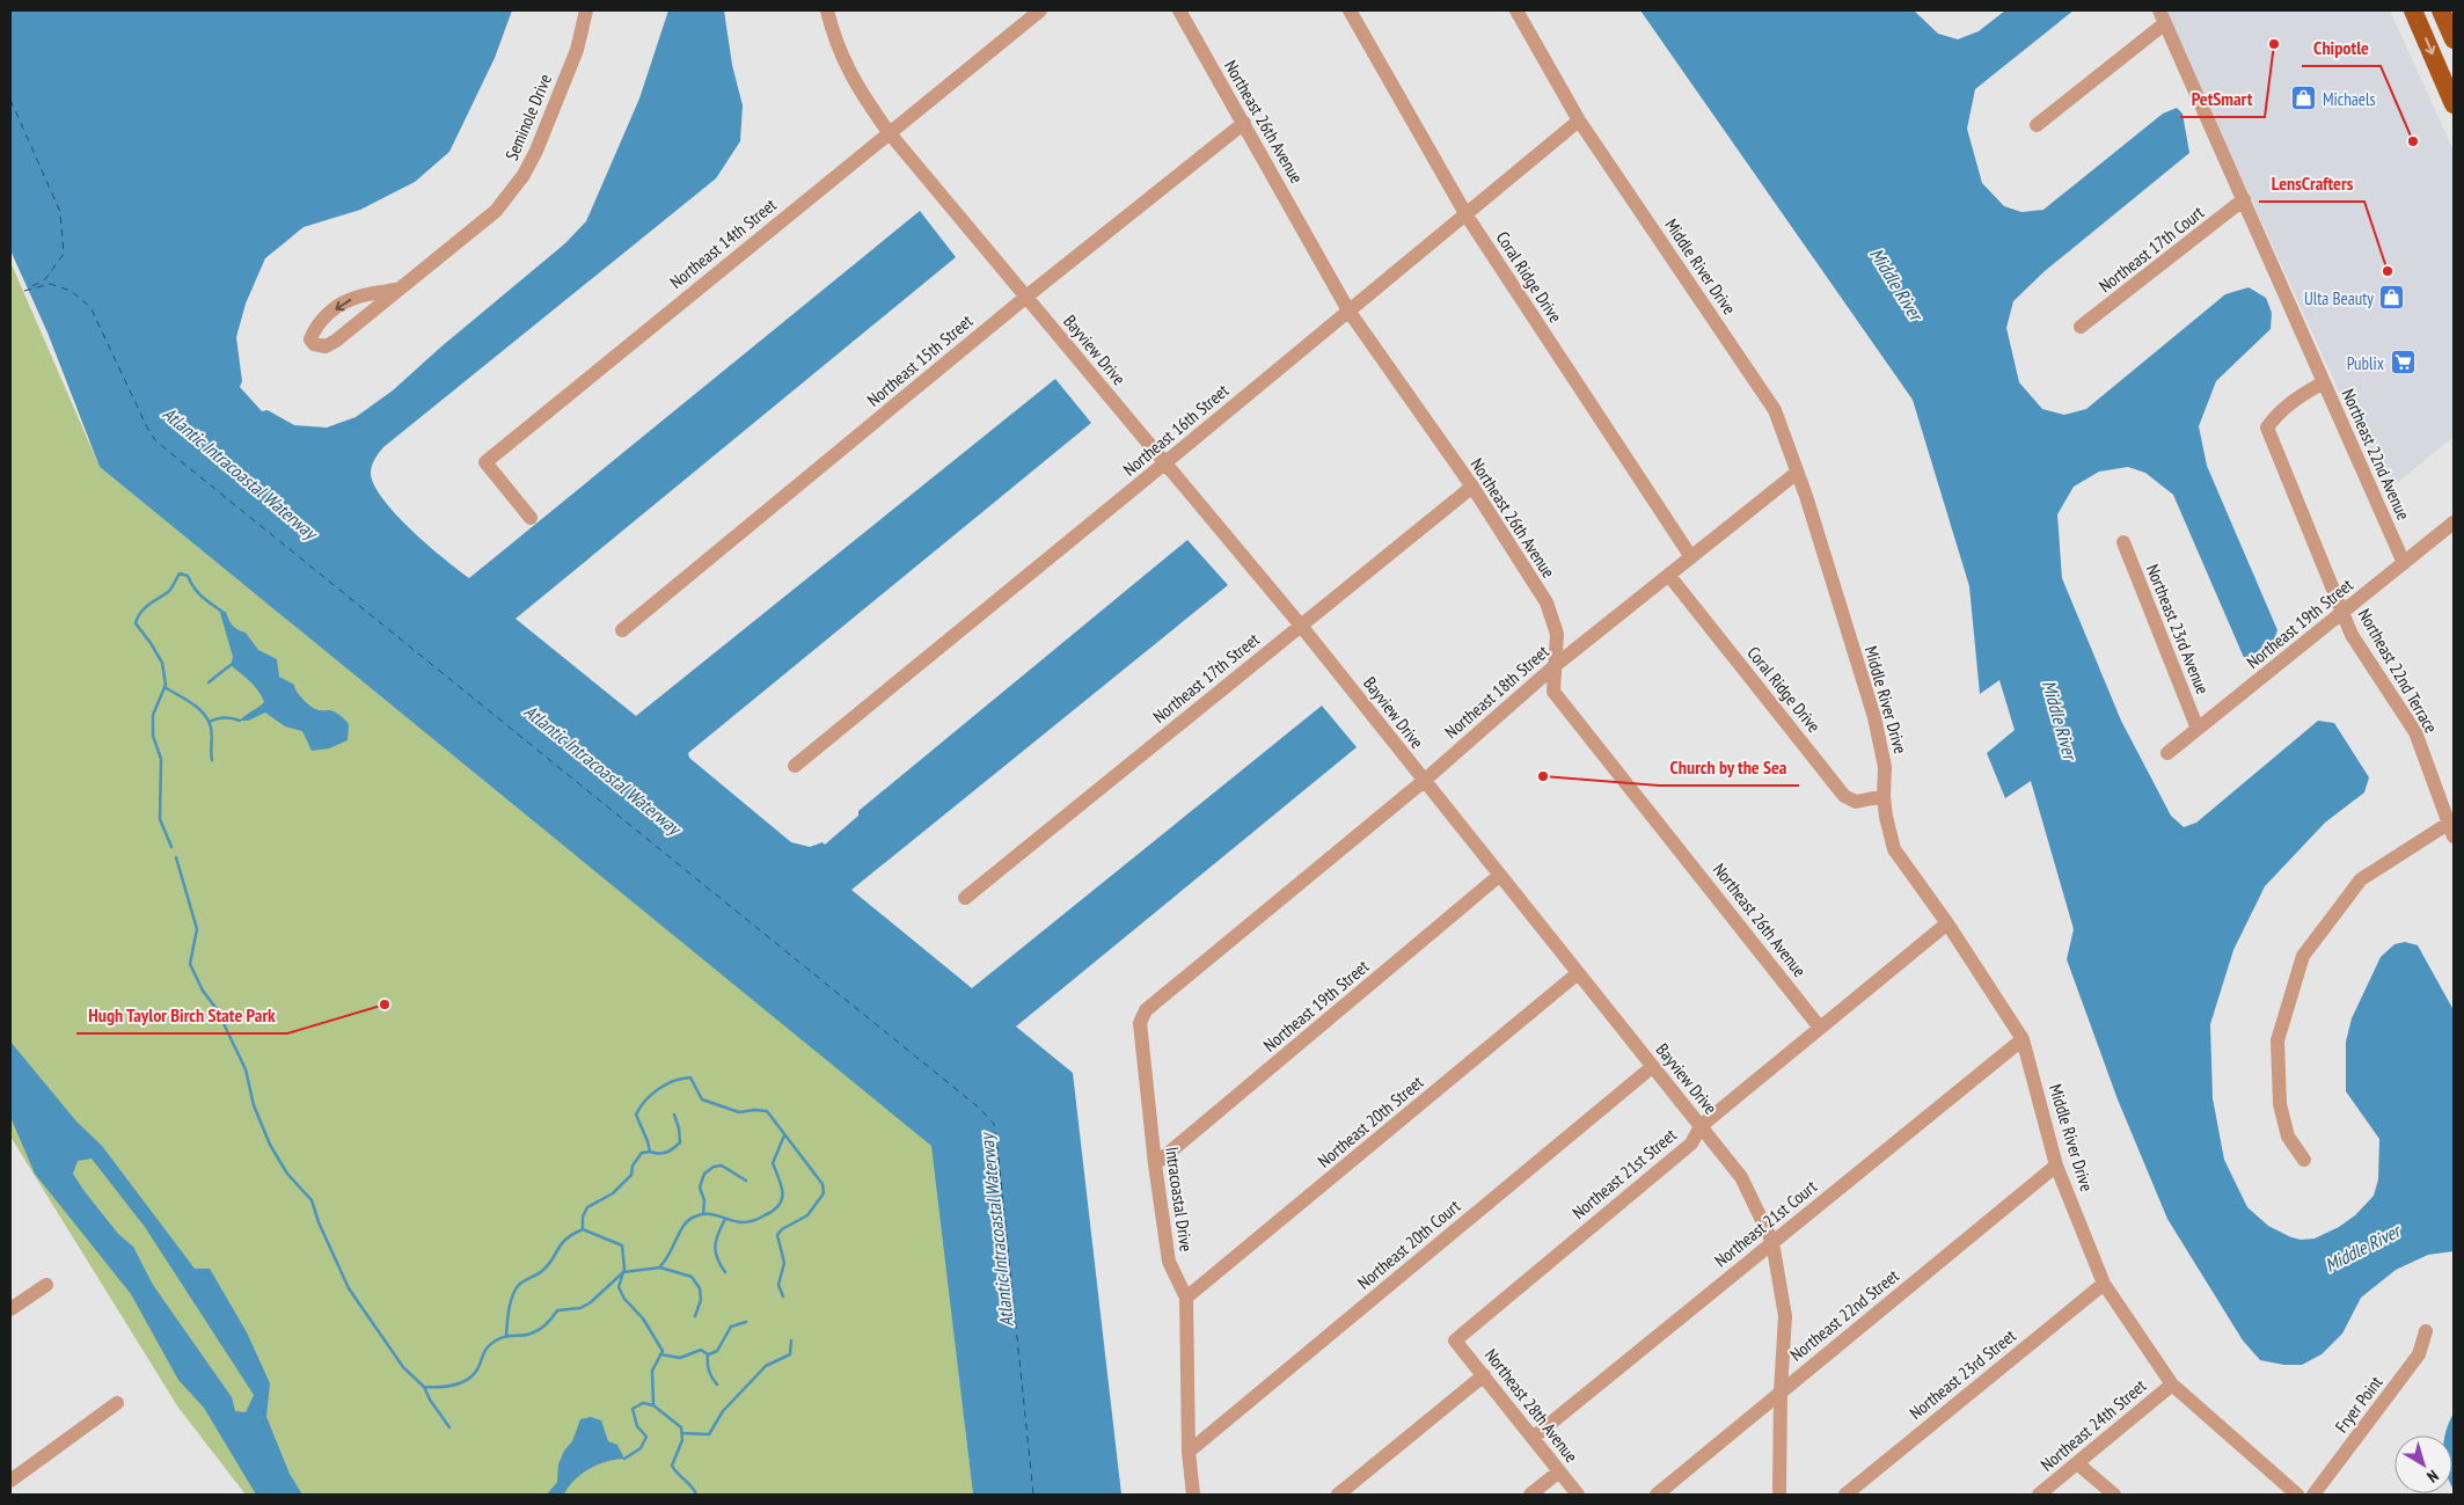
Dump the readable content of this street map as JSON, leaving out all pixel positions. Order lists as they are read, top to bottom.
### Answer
{
  "streets": {
    "street": [
      "Seminole Drive",
      "Northeast 26th Avenue",
      "Northeast 14th Street",
      "Northeast 17th Court",
      "Middle River Drive",
      "Coral Ridge Drive",
      "Bayview Drive",
      "Northeast 15th Street",
      "Northeast 16th Street",
      "Northeast 22nd Avenue",
      "Northeast 19th Street",
      "Northeast 23rd Avenue",
      "Northeast 22nd Terrace",
      "Northeast 17th Street",
      "Northeast 18th Street",
      "Northeast 20th Street",
      "Northeast 21st Street",
      "Intracoastal Drive",
      "Northeast 21st Court",
      "Northeast 20th Court",
      "Northeast 22nd Street",
      "Northeast 23rd Street",
      "Fryer Point",
      "Northeast 28th Avenue",
      "Northeast 24th Street"
    ]
  },
  "crossings": [
    ["Northeast 26th Avenue", "Northeast 15th Street"],
    ["Northeast 26th Avenue", "Northeast 16th Street"],
    ["Northeast 26th Avenue", "Northeast 17th Street"],
    ["Northeast 26th Avenue", "Northeast 18th Street"],
    ["Northeast 26th Avenue", "Northeast 21st Street"],
    ["Northeast 14th Street", "Bayview Drive"],
    ["Northeast 17th Court", "Northeast 22nd Avenue"],
    ["Middle River Drive", "Coral Ridge Drive"],
    ["Middle River Drive", "Northeast 16th Street"],
    ["Middle River Drive", "Northeast 18th Street"],
    ["Middle River Drive", "Northeast 21st Street"],
    ["Middle River Drive", "Northeast 21st Court"],
    ["Middle River Drive", "Northeast 22nd Street"],
    ["Middle River Drive", "Northeast 23rd Street"],
    ["Middle River Drive", "Northeast 24th Street"],
    ["Coral Ridge Drive", "Northeast 16th Street"],
    ["Coral Ridge Drive", "Northeast 18th Street"],
    ["Bayview Drive", "Northeast 15th Street"],
    ["Bayview Drive", "Northeast 16th Street"],
    ["Bayview Drive", "Northeast 19th Street"],
    ["Bayview Drive", "Northeast 17th Street"],
    ["Bayview Drive", "Northeast 18th Street"],
    ["Bayview Drive", "Northeast 20th Street"],
    ["Bayview Drive", "Northeast 21st Street"],
    ["Bayview Drive", "Northeast 21st Court"],
    ["Bayview Drive", "Northeast 20th Court"],
    ["Bayview Drive", "Northeast 22nd Street"],
    ["Northeast 22nd Avenue", "Northeast 19th Street"],
    ["Northeast 22nd Avenue", "Northeast 22nd Terrace"],
    ["Northeast 19th Street", "Northeast 23rd Avenue"],
    ["Northeast 19th Street", "Northeast 22nd Terrace"],
    ["Northeast 19th Street", "Intracoastal Drive"],
    ["Northeast 18th Street", "Intracoastal Drive"],
    ["Northeast 20th Street", "Intracoastal Drive"],
    ["Northeast 21st Street", "Northeast 28th Avenue"],
    ["Intracoastal Drive", "Northeast 20th Court"],
    ["Northeast 21st Court", "Northeast 28th Avenue"]
  ],
  "water": ["Middle River", "Atlantic Intracoastal Waterway"],
  "places": {
    "other": [
      "PetSmart",
      "Chipotle",
      "LensCrafters",
      "Church by the Sea",
      "Hugh Taylor Birch State Park"
    ],
    "shop": ["Michaels", "Ulta Beauty"],
    "supermarket": ["Publix"]
  },
  "north": "bottom right"
}
